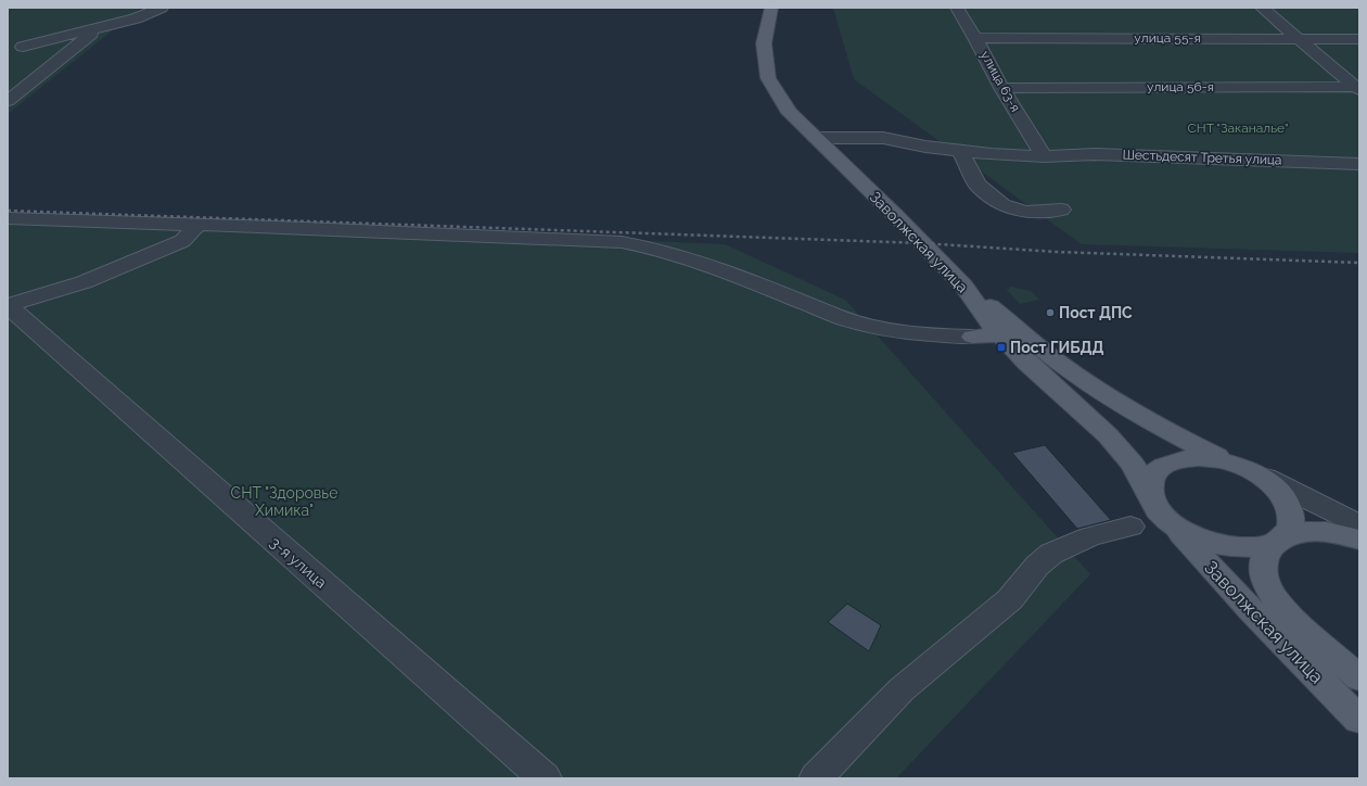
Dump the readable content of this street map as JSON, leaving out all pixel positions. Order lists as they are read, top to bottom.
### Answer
{
  "streets": {
    "main road": ["Заволжская улица"],
    "street": [
      "улица 55-я",
      "улица 63-я",
      "улица 56-я",
      "Шестьдесят Третья улица",
      "3-я улица"
    ]
  },
  "crossings": [
    ["улица 55-я", "улица 63-я"],
    ["улица 63-я", "улица 56-я"],
    ["улица 63-я", "Шестьдесят Третья улица"],
    ["Шестьдесят Третья улица", "Заволжская улица"]
  ],
  "parks": ["СНТ \"Заканалье\"", "СНТ \"Здоровье Химика\""],
  "places": {
    "other": ["Пост ДПС"],
    "transit": ["Пост ГИБДД"]
  }
}
